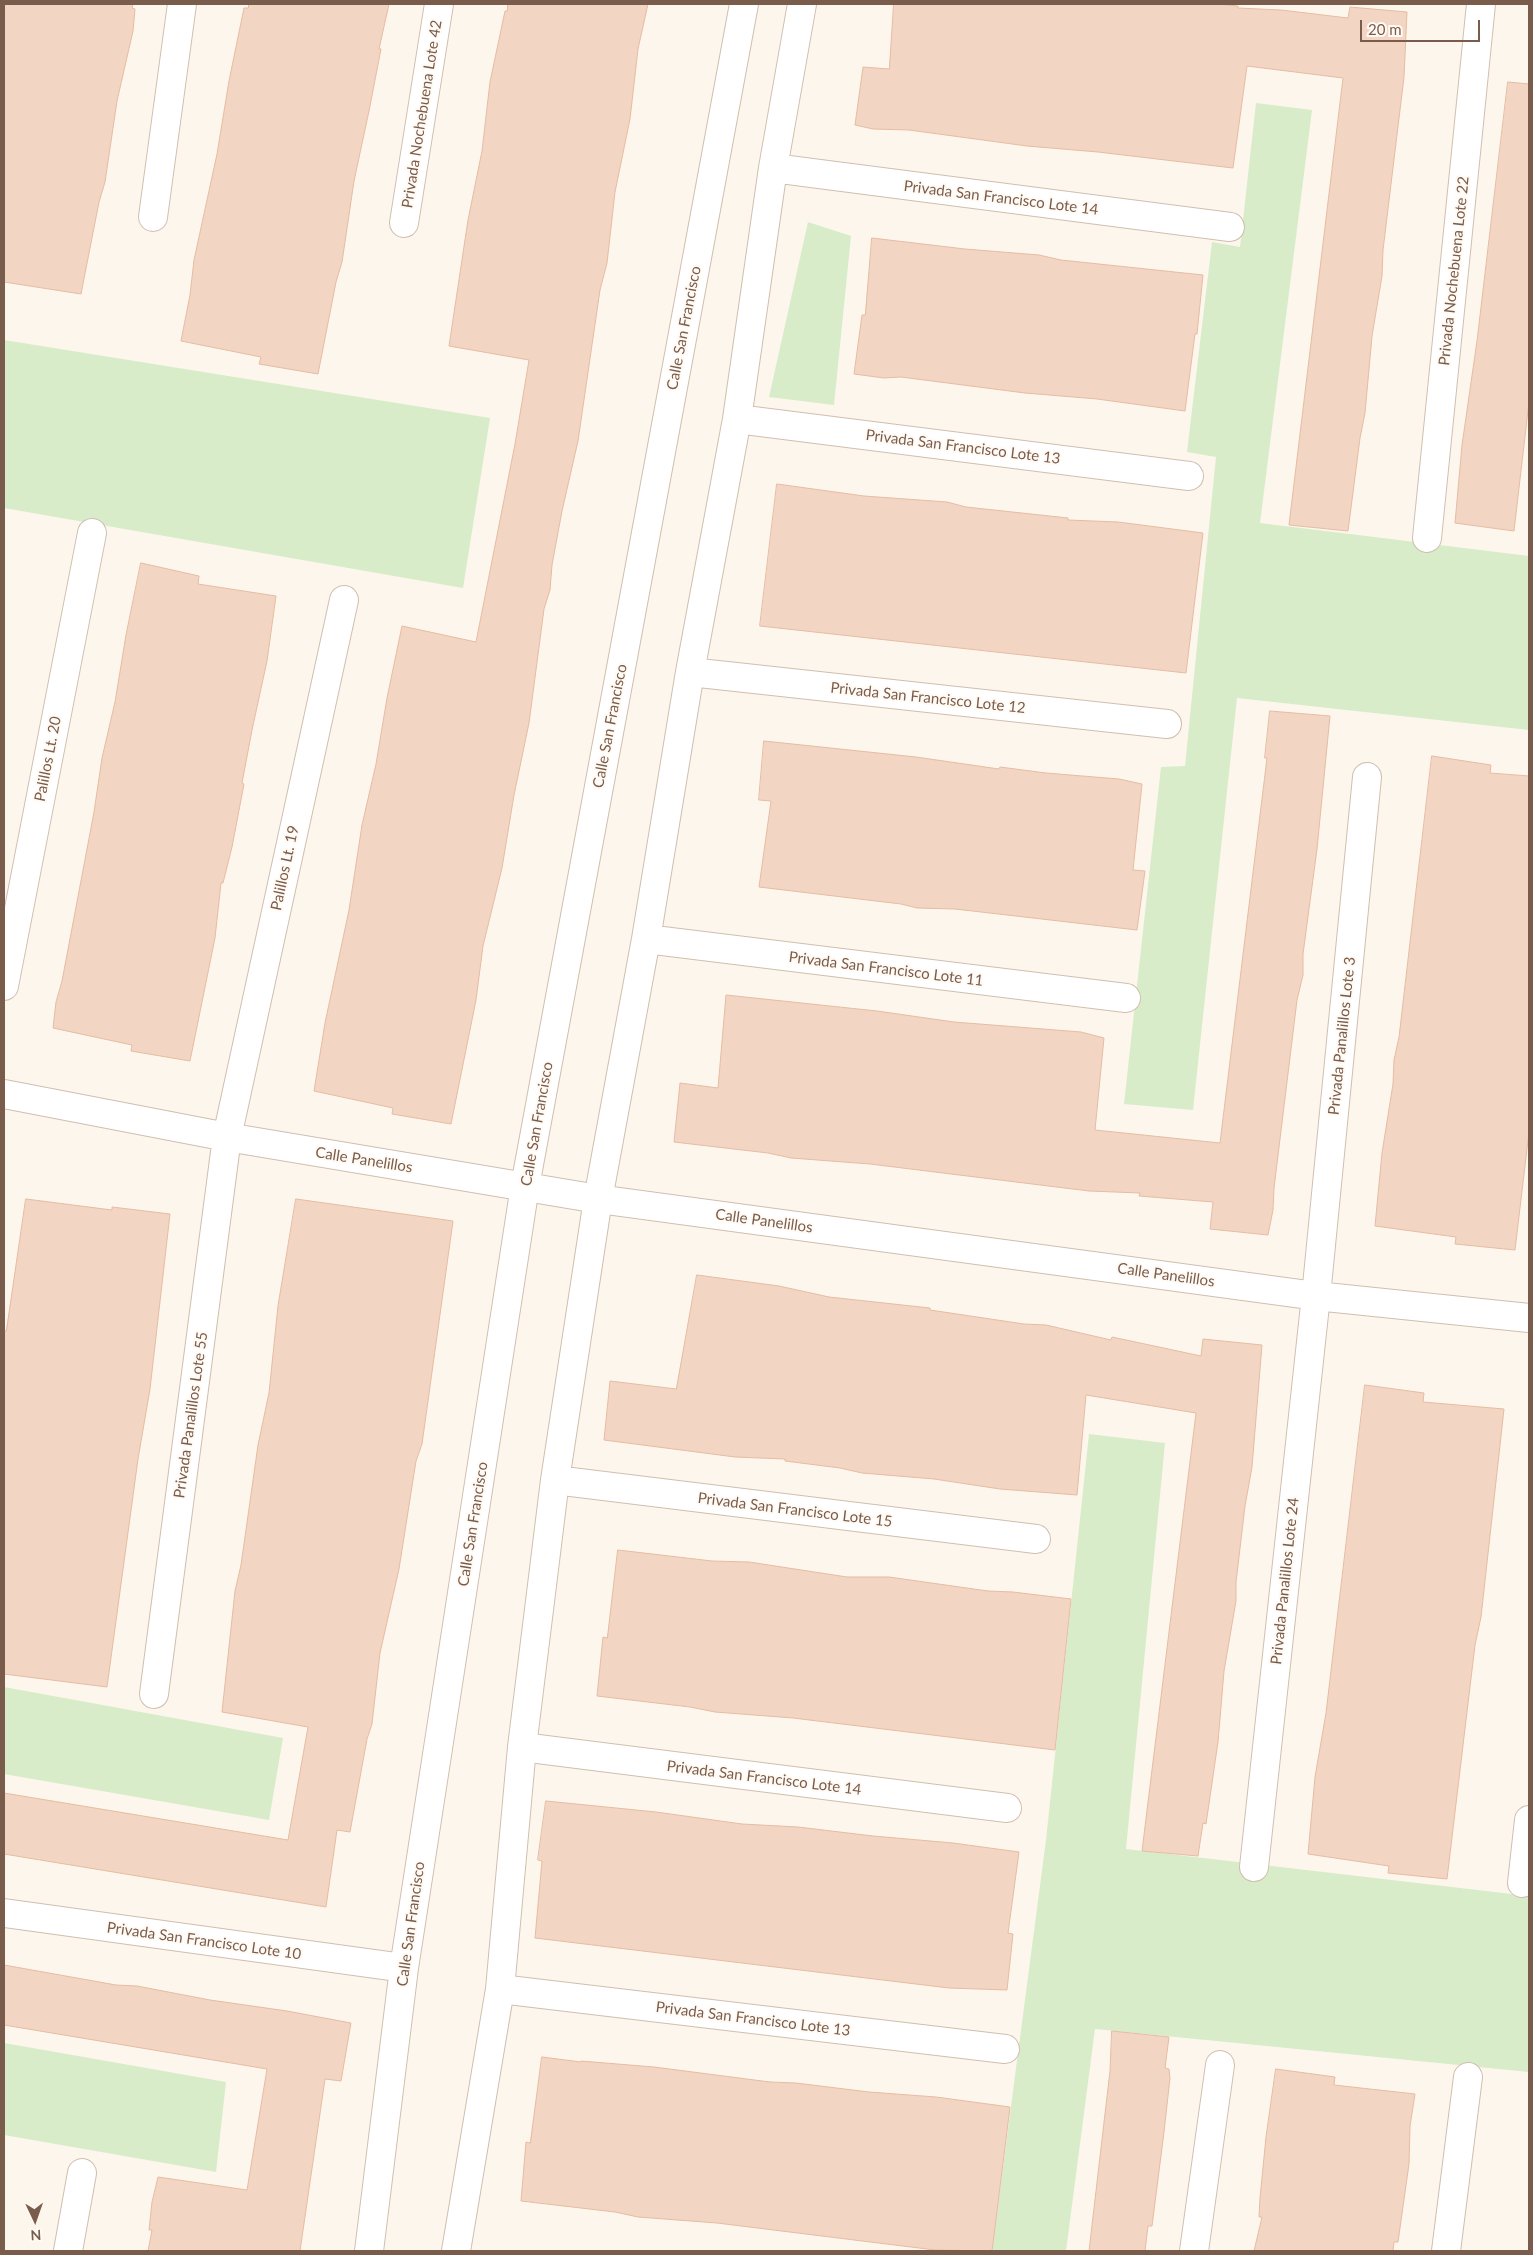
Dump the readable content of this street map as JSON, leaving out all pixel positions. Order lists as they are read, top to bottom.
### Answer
{
  "streets": {
    "street": [
      "Privada Nochebuena Lote 42",
      "Privada San Francisco Lote 14",
      "Privada Nochebuena Lote 22",
      "Calle San Francisco",
      "Privada San Francisco Lote 13",
      "Privada San Francisco Lote 12",
      "Palillos Lt. 20",
      "Palillos Lt. 19",
      "Privada San Francisco Lote 11",
      "Privada Panalillos Lote 3",
      "Calle Panelillos",
      "Privada Panalillos Lote 55",
      "Privada San Francisco Lote 15",
      "Privada Panalillos Lote 24",
      "Privada San Francisco Lote 10"
    ]
  },
  "crossings": [
    ["Calle San Francisco", "Calle Panelillos"],
    ["Calle San Francisco", "Privada San Francisco Lote 10"],
    ["Palillos Lt. 19", "Calle Panelillos"],
    ["Palillos Lt. 19", "Privada Panalillos Lote 55"],
    ["Privada Panalillos Lote 3", "Calle Panelillos"],
    ["Privada Panalillos Lote 3", "Privada Panalillos Lote 24"],
    ["Calle Panelillos", "Privada Panalillos Lote 55"],
    ["Calle Panelillos", "Privada Panalillos Lote 24"]
  ],
  "scale_bar": "20 m",
  "north": "bottom"
}
